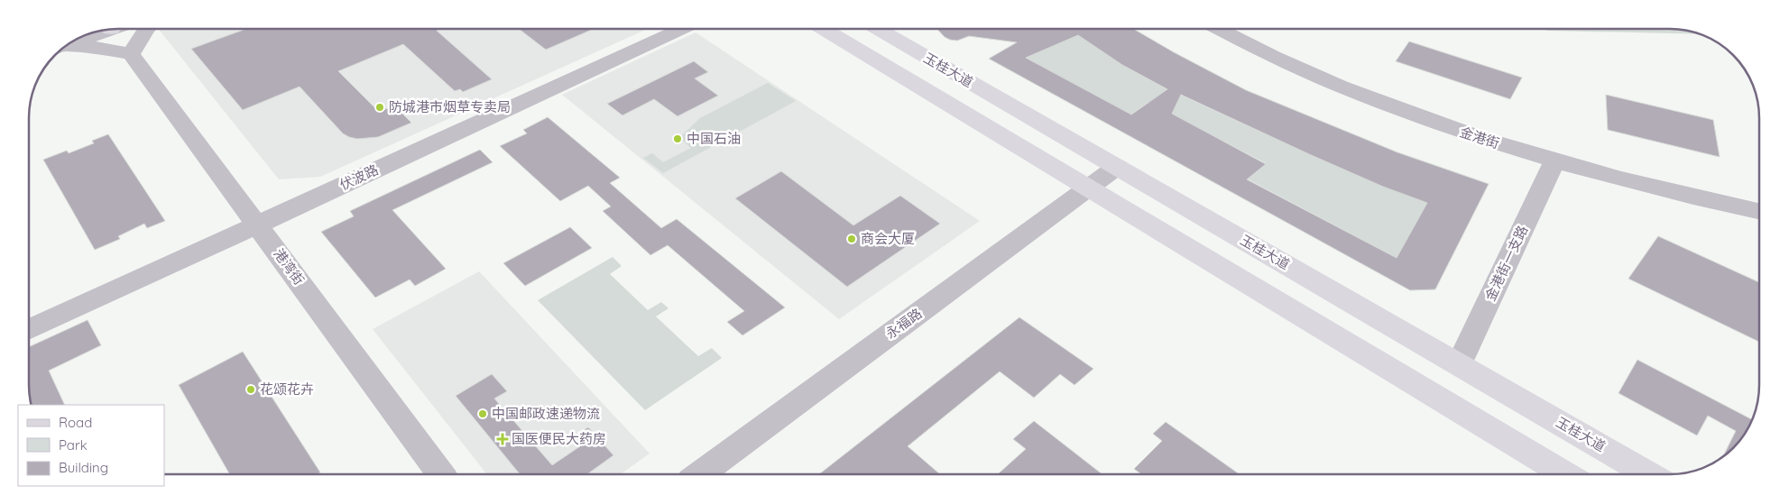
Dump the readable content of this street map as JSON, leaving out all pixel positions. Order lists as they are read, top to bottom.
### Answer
{
  "streets": {
    "main road": ["玉桂大道"],
    "street": [
      "金港街",
      "伏波路",
      "金港街一支路",
      "港湾街",
      "永福路"
    ]
  },
  "crossings": [
    ["玉桂大道", "金港街一支路"],
    ["玉桂大道", "永福路"],
    ["金港街", "金港街一支路"],
    ["伏波路", "港湾街"]
  ],
  "places": {
    "other": [
      "防城港市烟草专卖局",
      "中国石油",
      "商会大厦",
      "花颂花卉",
      "中国邮政速递物流"
    ],
    "health": ["国医便民大药房"]
  },
  "legend": ["Road", "Park", "Building"]
}
